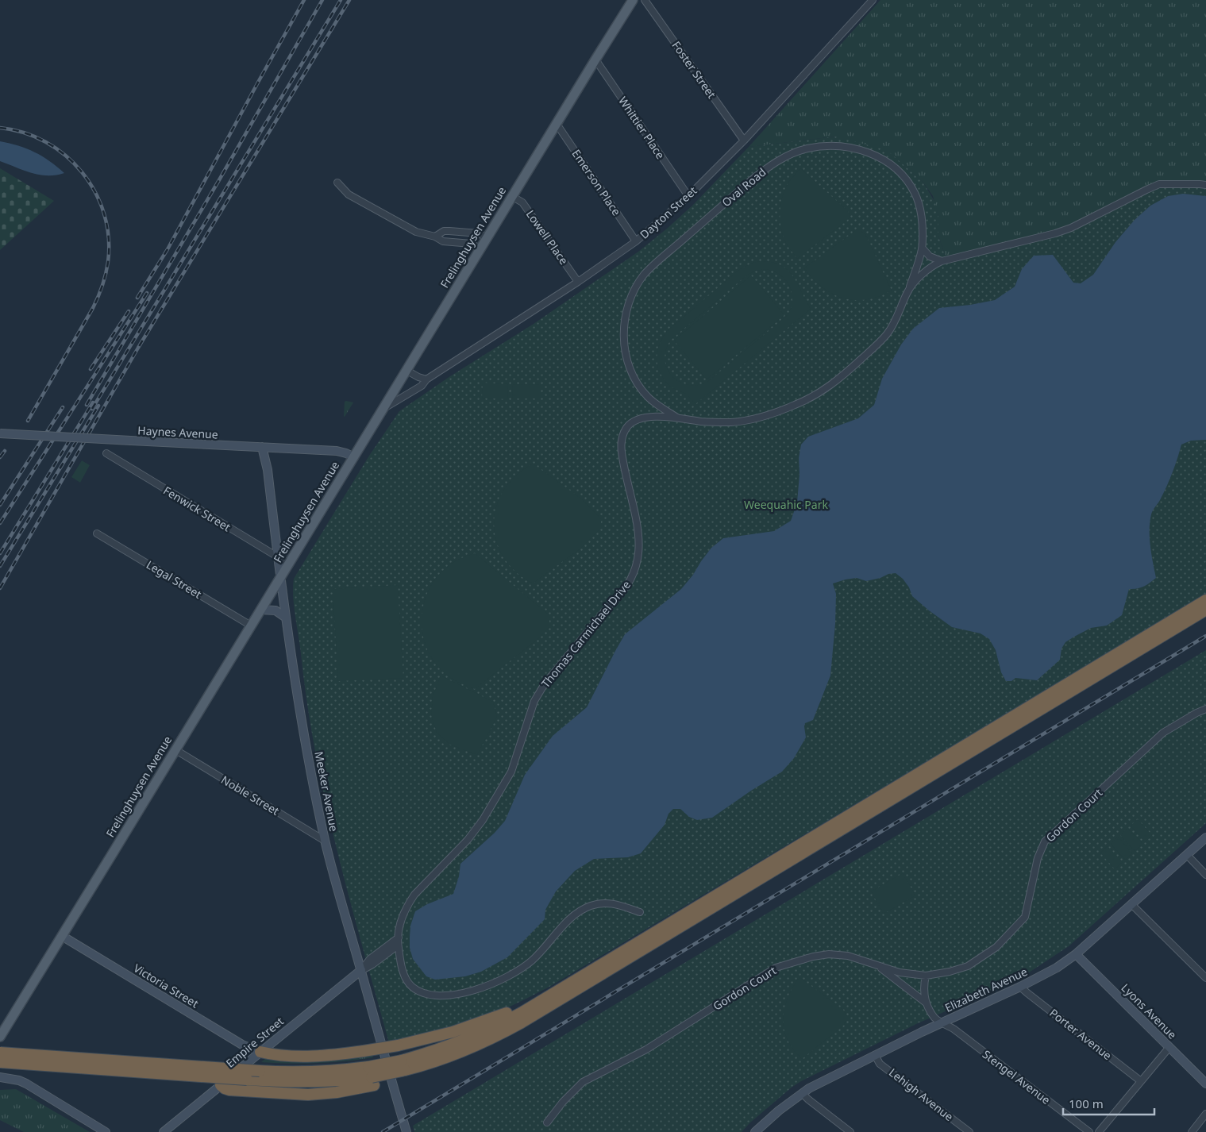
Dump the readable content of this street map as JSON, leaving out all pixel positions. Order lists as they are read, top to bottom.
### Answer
{
  "streets": {
    "main road": [
      "Frelinghuysen Avenue",
      "Haynes Avenue",
      "Meeker Avenue",
      "Victoria Street",
      "Elizabeth Avenue",
      "Lyons Avenue",
      "Empire Street"
    ],
    "street": [
      "Foster Street",
      "Whittier Place",
      "Emerson Place",
      "Oval Road",
      "Dayton Street",
      "Lowell Place",
      "Fenwick Street",
      "Legal Street",
      "Thomas Carmichael Drive",
      "Noble Street",
      "Gordon Court",
      "Porter Avenue",
      "Stengel Avenue",
      "Lehigh Avenue"
    ]
  },
  "crossings": [
    ["Foster Street", "Dayton Street"],
    ["Whittier Place", "Dayton Street"],
    ["Whittier Place", "Frelinghuysen Avenue"],
    ["Emerson Place", "Dayton Street"],
    ["Emerson Place", "Frelinghuysen Avenue"],
    ["Oval Road", "Thomas Carmichael Drive"],
    ["Dayton Street", "Frelinghuysen Avenue"],
    ["Dayton Street", "Lowell Place"],
    ["Frelinghuysen Avenue", "Lowell Place"],
    ["Frelinghuysen Avenue", "Haynes Avenue"],
    ["Frelinghuysen Avenue", "Fenwick Street"],
    ["Frelinghuysen Avenue", "Legal Street"],
    ["Frelinghuysen Avenue", "Meeker Avenue"],
    ["Frelinghuysen Avenue", "Noble Street"],
    ["Frelinghuysen Avenue", "Victoria Street"],
    ["Haynes Avenue", "Meeker Avenue"],
    ["Fenwick Street", "Meeker Avenue"],
    ["Meeker Avenue", "Noble Street"],
    ["Meeker Avenue", "Empire Street"],
    ["Victoria Street", "Empire Street"],
    ["Elizabeth Avenue", "Lyons Avenue"],
    ["Elizabeth Avenue", "Porter Avenue"],
    ["Elizabeth Avenue", "Stengel Avenue"],
    ["Elizabeth Avenue", "Lehigh Avenue"]
  ],
  "parks": ["Weequahic Park"],
  "scale_bar": "100 m"
}
